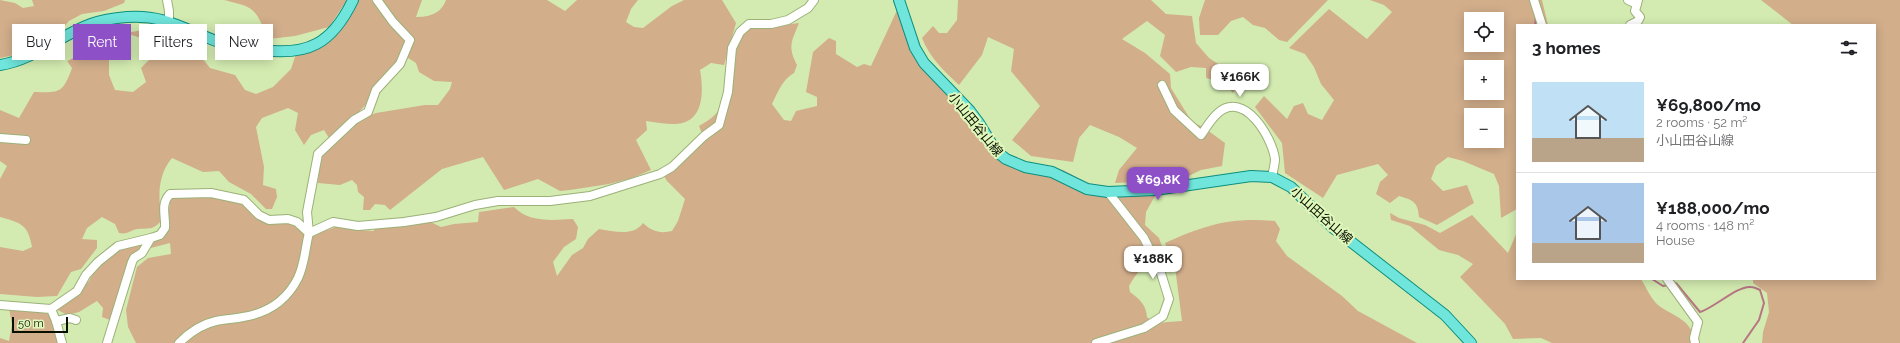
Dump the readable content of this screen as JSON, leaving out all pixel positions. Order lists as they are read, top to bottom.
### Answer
{
  "streets": {
    "main road": ["小山田谷山線"]
  },
  "scale_bar": "50 m",
  "page": {
    "map_buttons": ["+", "−"],
    "chip": [
      "Buy",
      "Rent",
      "Filters",
      "New"
    ],
    "heading": "3 homes",
    "price": ["¥166K", "¥69.8K", "¥188K"],
    "list": [
      {
        "name": "¥69,800/mo",
        "note": "2 rooms · 52 m² · 小山田谷山線"
      },
      {
        "name": "¥188,000/mo",
        "note": "4 rooms · 148 m² · House"
      }
    ],
    "scale": "50 m"
  }
}
